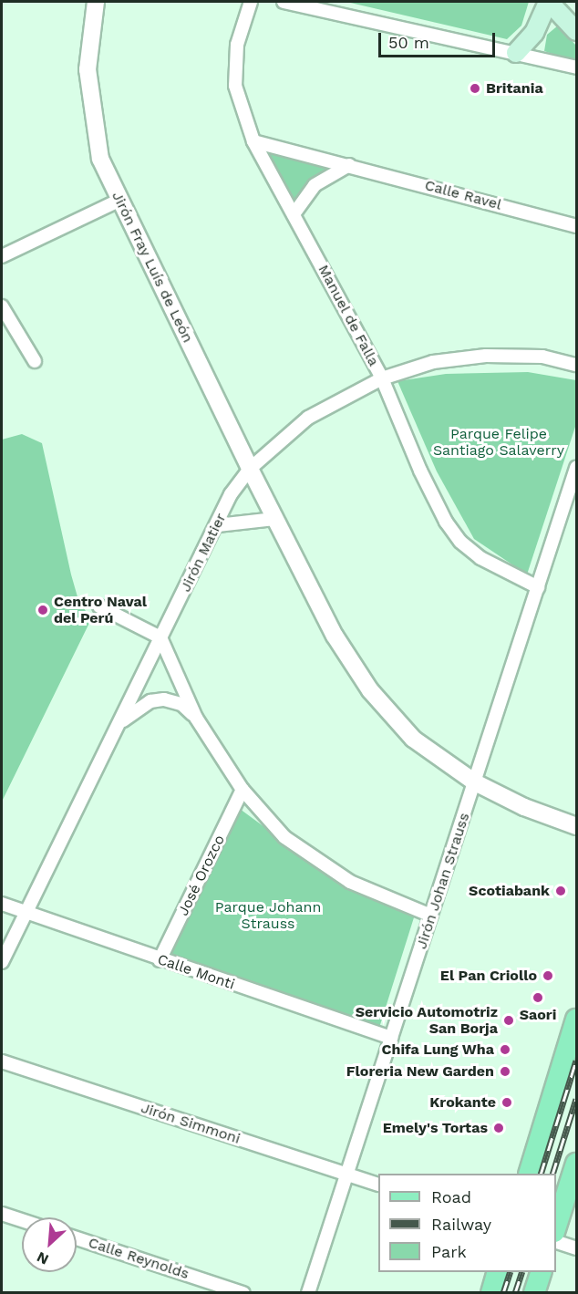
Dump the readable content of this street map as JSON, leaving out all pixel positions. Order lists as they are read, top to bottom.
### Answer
{
  "streets": {
    "street": [
      "Calle Ravel",
      "Jirón Fray Luís de León",
      "Manuel de Falla",
      "Jirón Matier",
      "José Orozco",
      "Jirón Johan Strauss",
      "Calle Monti",
      "Jirón Simmoni",
      "Calle Reynolds"
    ]
  },
  "crossings": [
    ["Calle Ravel", "Manuel de Falla"],
    ["Jirón Fray Luís de León", "Jirón Matier"],
    ["Jirón Fray Luís de León", "Jirón Johan Strauss"],
    ["Manuel de Falla", "Jirón Matier"],
    ["Manuel de Falla", "Jirón Johan Strauss"],
    ["Jirón Matier", "Calle Monti"],
    ["José Orozco", "Calle Monti"],
    ["Jirón Johan Strauss", "Calle Monti"],
    ["Jirón Johan Strauss", "Jirón Simmoni"]
  ],
  "parks": ["Parque Felipe Santiago Salaverry", "Parque Johann Strauss"],
  "places": [
    "Britania",
    "Centro Naval del Perú",
    "Scotiabank",
    "El Pan Criollo",
    "Saori",
    "Servicio Automotriz San Borja",
    "Chifa Lung Wha",
    "Floreria New Garden",
    "Krokante",
    "Emely's Tortas"
  ],
  "legend": ["Road", "Railway", "Park"],
  "scale_bar": "50 m",
  "north": "bottom left"
}
